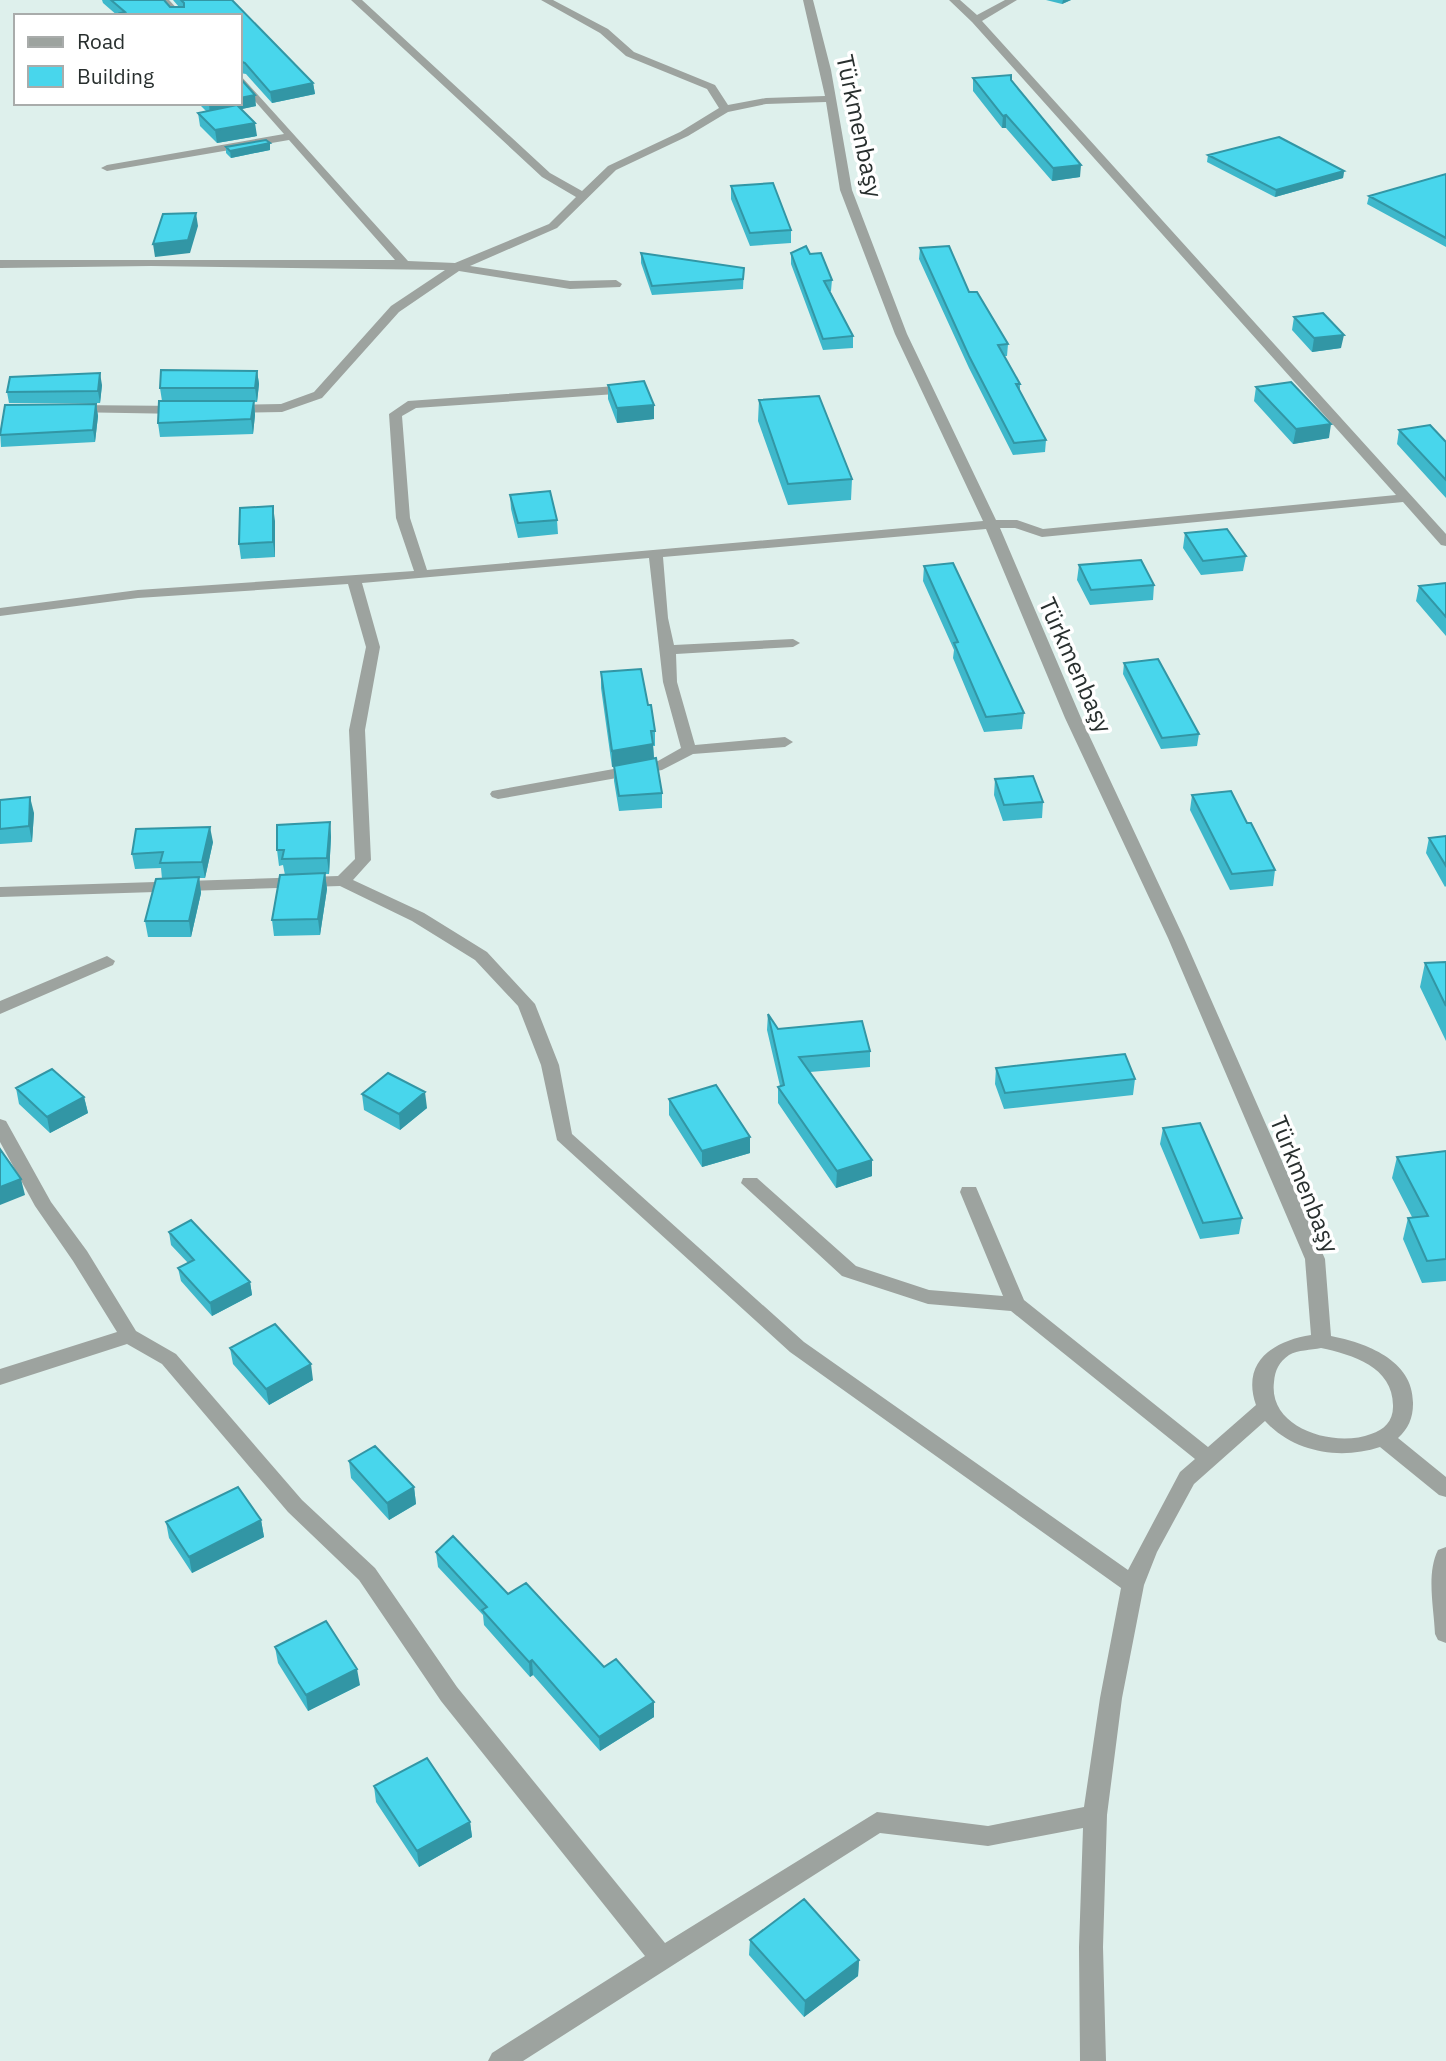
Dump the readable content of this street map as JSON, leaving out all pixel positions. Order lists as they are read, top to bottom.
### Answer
{
  "streets": {
    "street": ["Türkmenbaşy"]
  },
  "legend": ["Road", "Building"]
}
